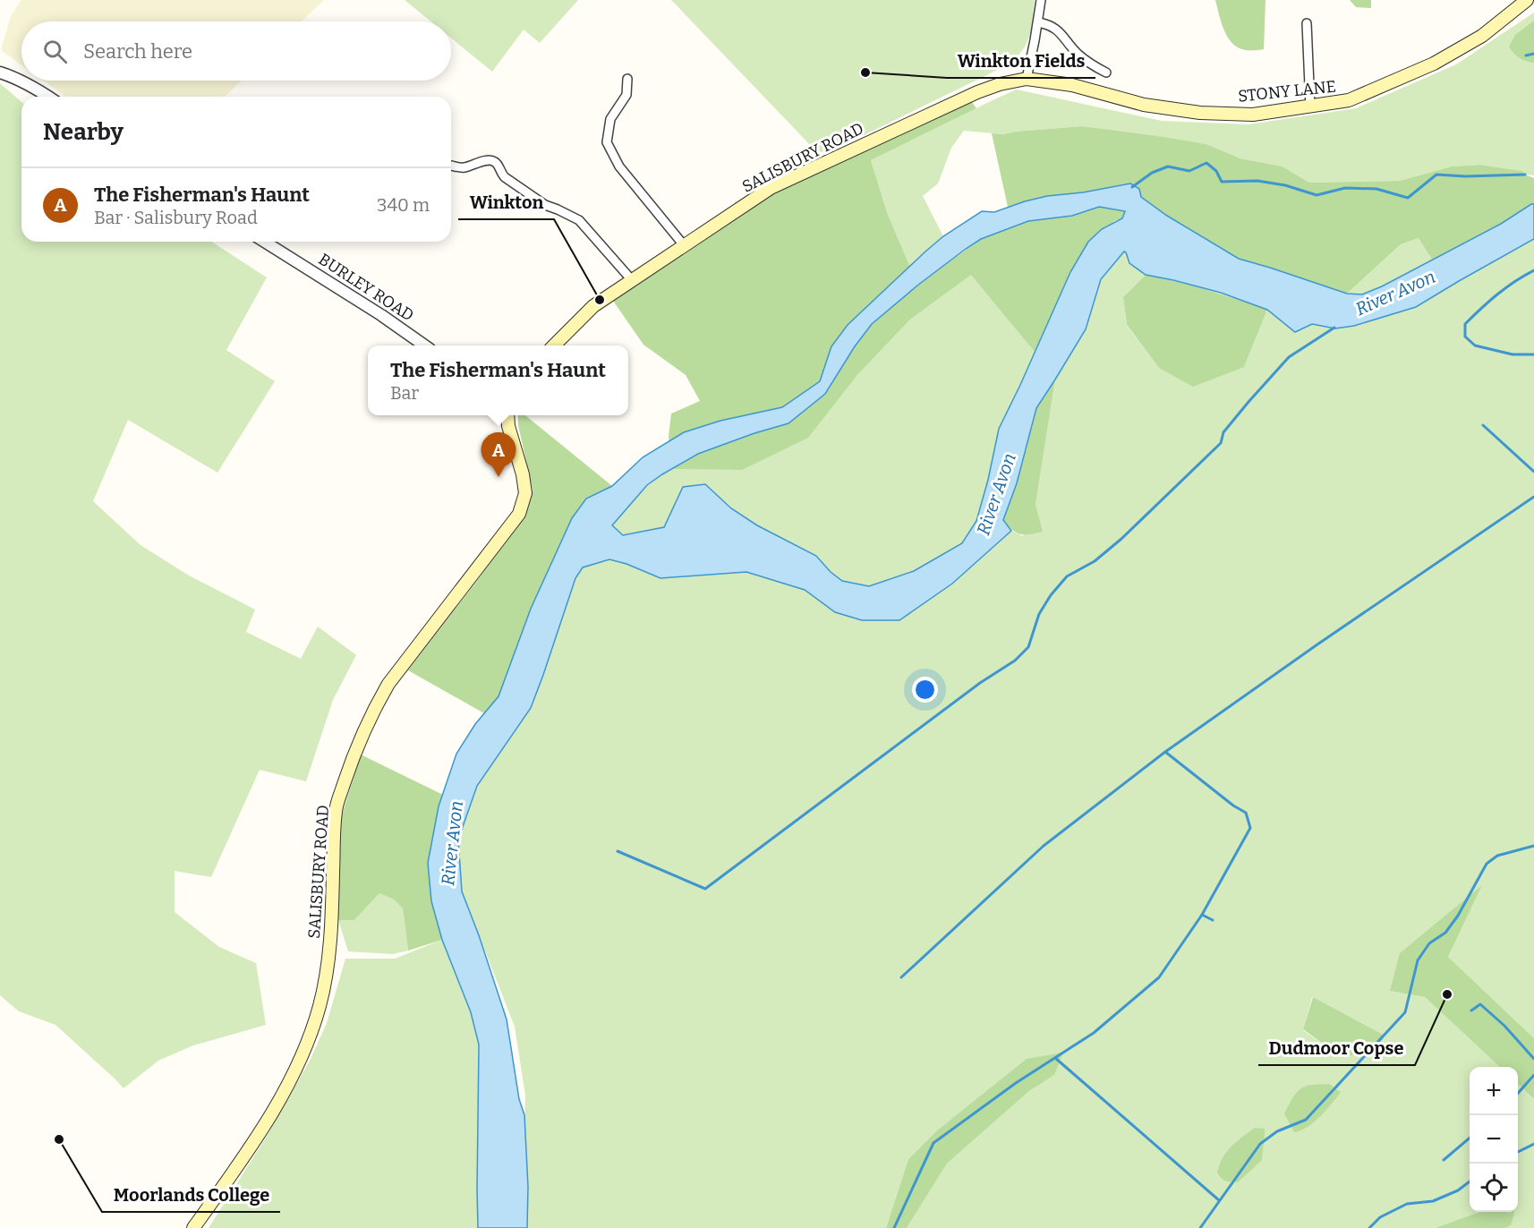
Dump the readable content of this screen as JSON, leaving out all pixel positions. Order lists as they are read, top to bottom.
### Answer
{
  "streets": {
    "main road": ["STONY LANE", "SALISBURY ROAD"],
    "street": ["BURLEY ROAD"]
  },
  "crossings": [
    ["STONY LANE", "SALISBURY ROAD"]
  ],
  "water": ["River Avon"],
  "places": [
    "Winkton Fields",
    "Winkton",
    "Dudmoor Copse",
    "Moorlands College"
  ],
  "page": {
    "search": "Search here",
    "heading": "Nearby",
    "list": [
      {
        "mark": "A",
        "name": "The Fisherman's Haunt",
        "note": "Bar · Salisbury Road",
        "value": "340 m"
      }
    ],
    "popup": ["The Fisherman's Haunt", "Bar"],
    "pins": "A",
    "map_buttons": ["+", "−"]
  }
}
